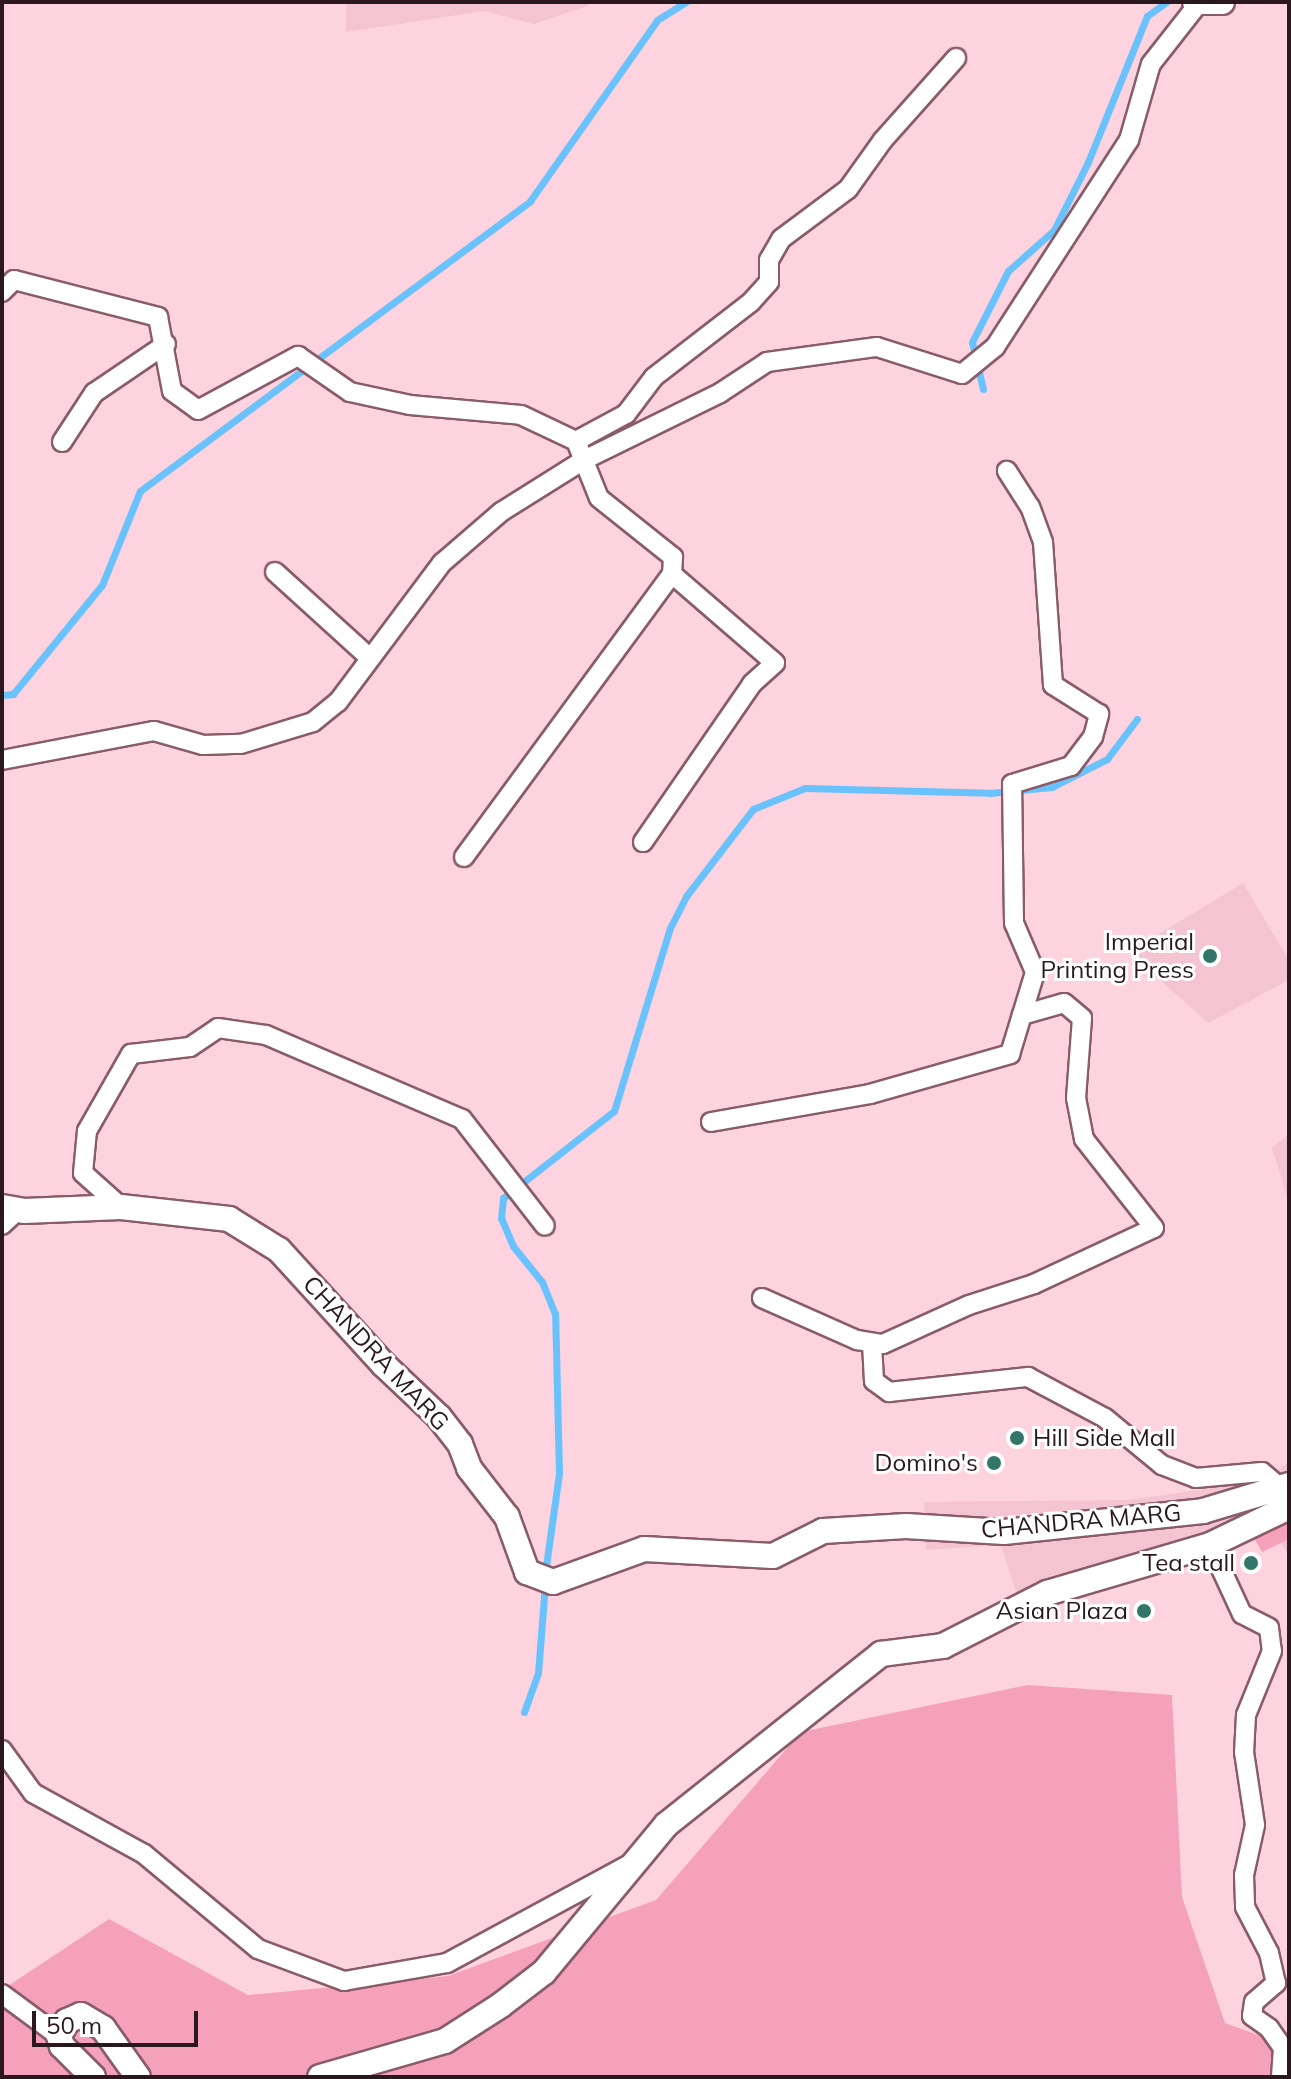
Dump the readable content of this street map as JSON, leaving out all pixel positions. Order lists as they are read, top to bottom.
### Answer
{
  "streets": {
    "street": ["CHANDRA MARG"]
  },
  "places": [
    "Imperial Printing Press",
    "Hill Side Mall",
    "Domino's",
    "Tea stall",
    "Asian Plaza"
  ],
  "scale_bar": "50 m"
}
